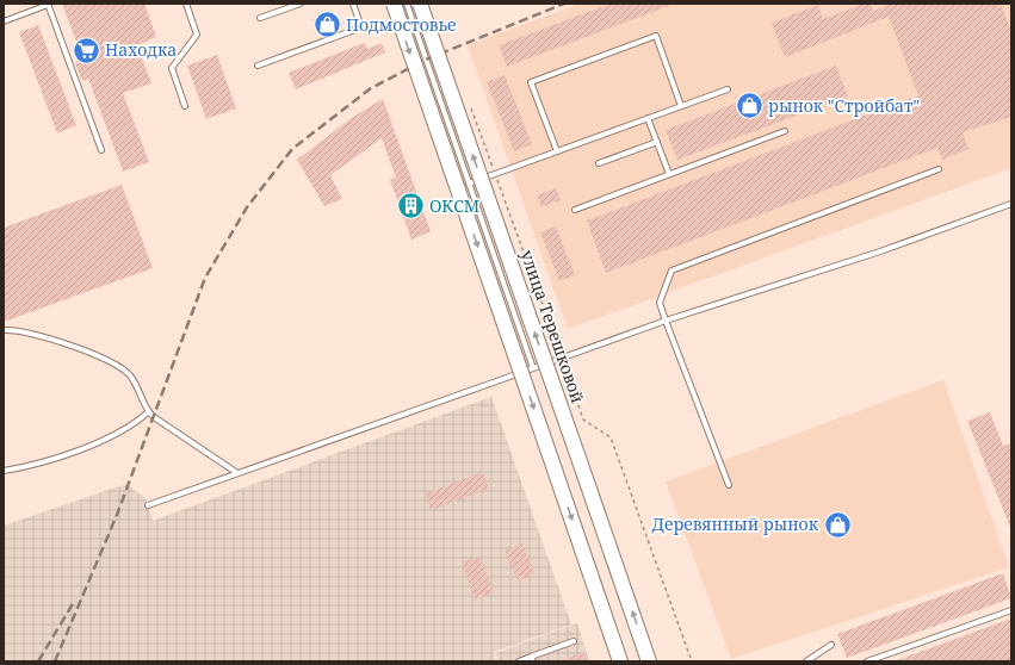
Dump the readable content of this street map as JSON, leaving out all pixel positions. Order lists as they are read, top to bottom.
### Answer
{
  "streets": {
    "main road": ["улица Терешковой"]
  },
  "places": {
    "shop": ["Подмостовье", "рынок \"Стройбат\"", "Деревянный рынок"],
    "supermarket": ["Находка"],
    "building": ["ОКСМ"]
  }
}
